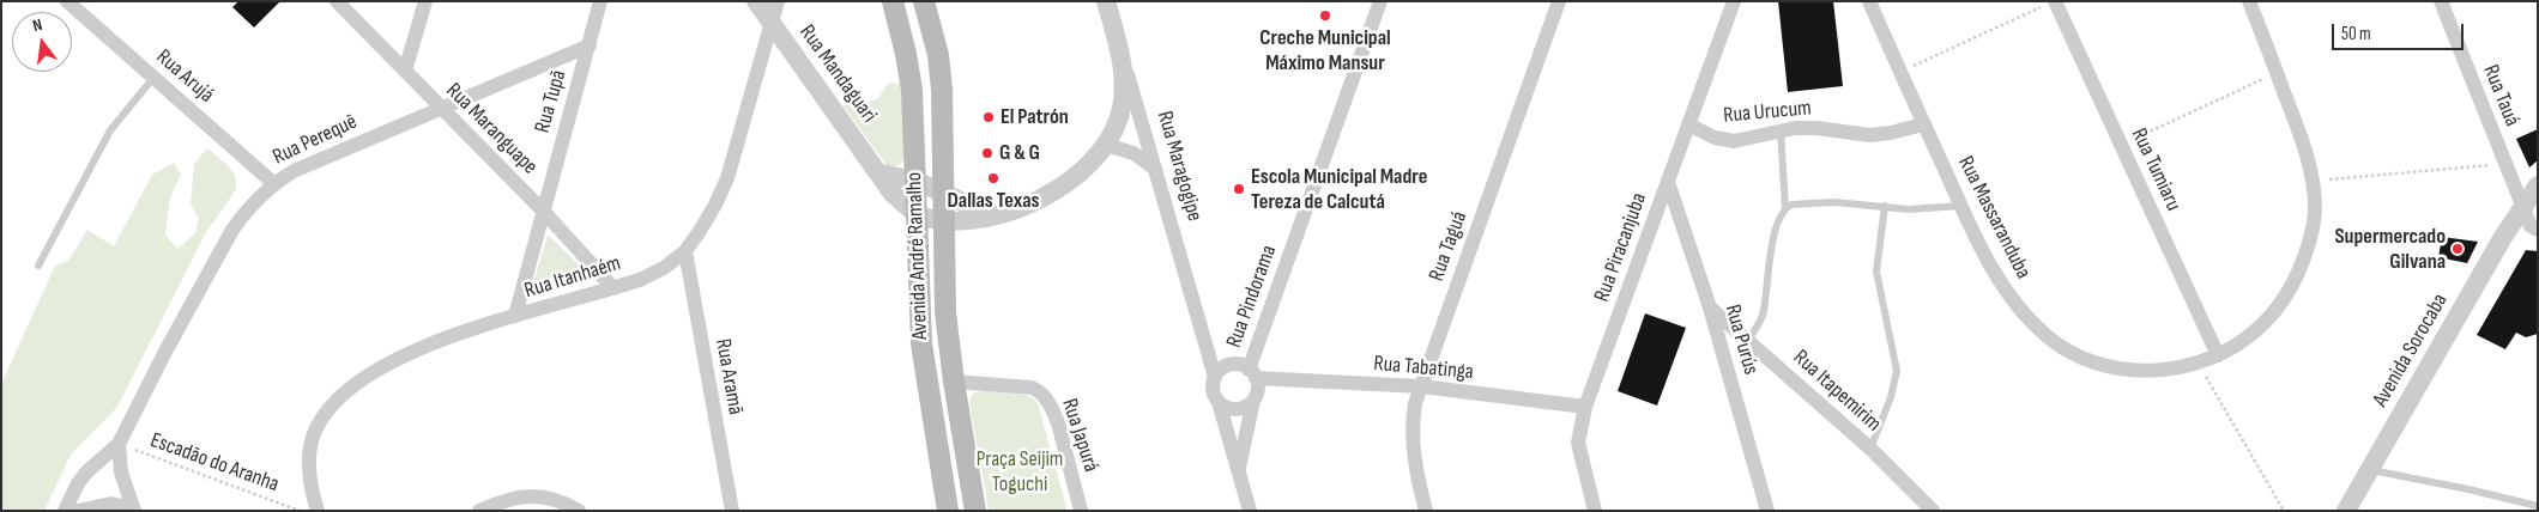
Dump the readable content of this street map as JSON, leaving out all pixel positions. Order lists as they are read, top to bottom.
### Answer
{
  "streets": {
    "main road": ["Avenida André Ramalho"],
    "street": [
      "Rua Mandaguari",
      "Rua Arujá",
      "Rua Tauá",
      "Rua Tupã",
      "Rua Urucum",
      "Rua Maranguape",
      "Rua Perequê",
      "Rua Maragogipe",
      "Rua Tumiaru",
      "Rua Massaranduba",
      "Rua Taguá",
      "Rua Piracanjuba",
      "Rua Itanhaém",
      "Rua Pindorama",
      "Rua Purús",
      "Avenida Sorocaba",
      "Rua Tabatinga",
      "Rua Aramã",
      "Rua Itapemirim",
      "Rua Japurá"
    ],
    "path": ["Escadão do Aranha"]
  },
  "crossings": [
    ["Rua Mandaguari", "Avenida André Ramalho"],
    ["Rua Mandaguari", "Rua Itanhaém"],
    ["Rua Arujá", "Rua Perequê"],
    ["Rua Tauá", "Avenida Sorocaba"],
    ["Rua Tupã", "Rua Maranguape"],
    ["Rua Tupã", "Rua Perequê"],
    ["Rua Tupã", "Rua Itanhaém"],
    ["Rua Urucum", "Rua Massaranduba"],
    ["Rua Urucum", "Rua Piracanjuba"],
    ["Rua Maranguape", "Rua Perequê"],
    ["Rua Maranguape", "Rua Itanhaém"],
    ["Rua Perequê", "Escadão do Aranha"],
    ["Rua Maragogipe", "Rua Pindorama"],
    ["Rua Maragogipe", "Rua Tabatinga"],
    ["Rua Tumiaru", "Rua Massaranduba"],
    ["Rua Taguá", "Rua Tabatinga"],
    ["Rua Piracanjuba", "Rua Purús"],
    ["Rua Piracanjuba", "Rua Tabatinga"],
    ["Avenida André Ramalho", "Rua Japurá"],
    ["Rua Itanhaém", "Rua Aramã"],
    ["Rua Pindorama", "Rua Tabatinga"],
    ["Rua Purús", "Rua Itapemirim"]
  ],
  "parks": ["Praça Seijim Toguchi"],
  "places": [
    "Creche Municipal Máximo Mansur",
    "El Patrón",
    "G & G",
    "Dallas Texas",
    "Escola Municipal Madre Tereza de Calcutá",
    "Supermercado Gilvana"
  ],
  "scale_bar": "50 m",
  "north": "top"
}
